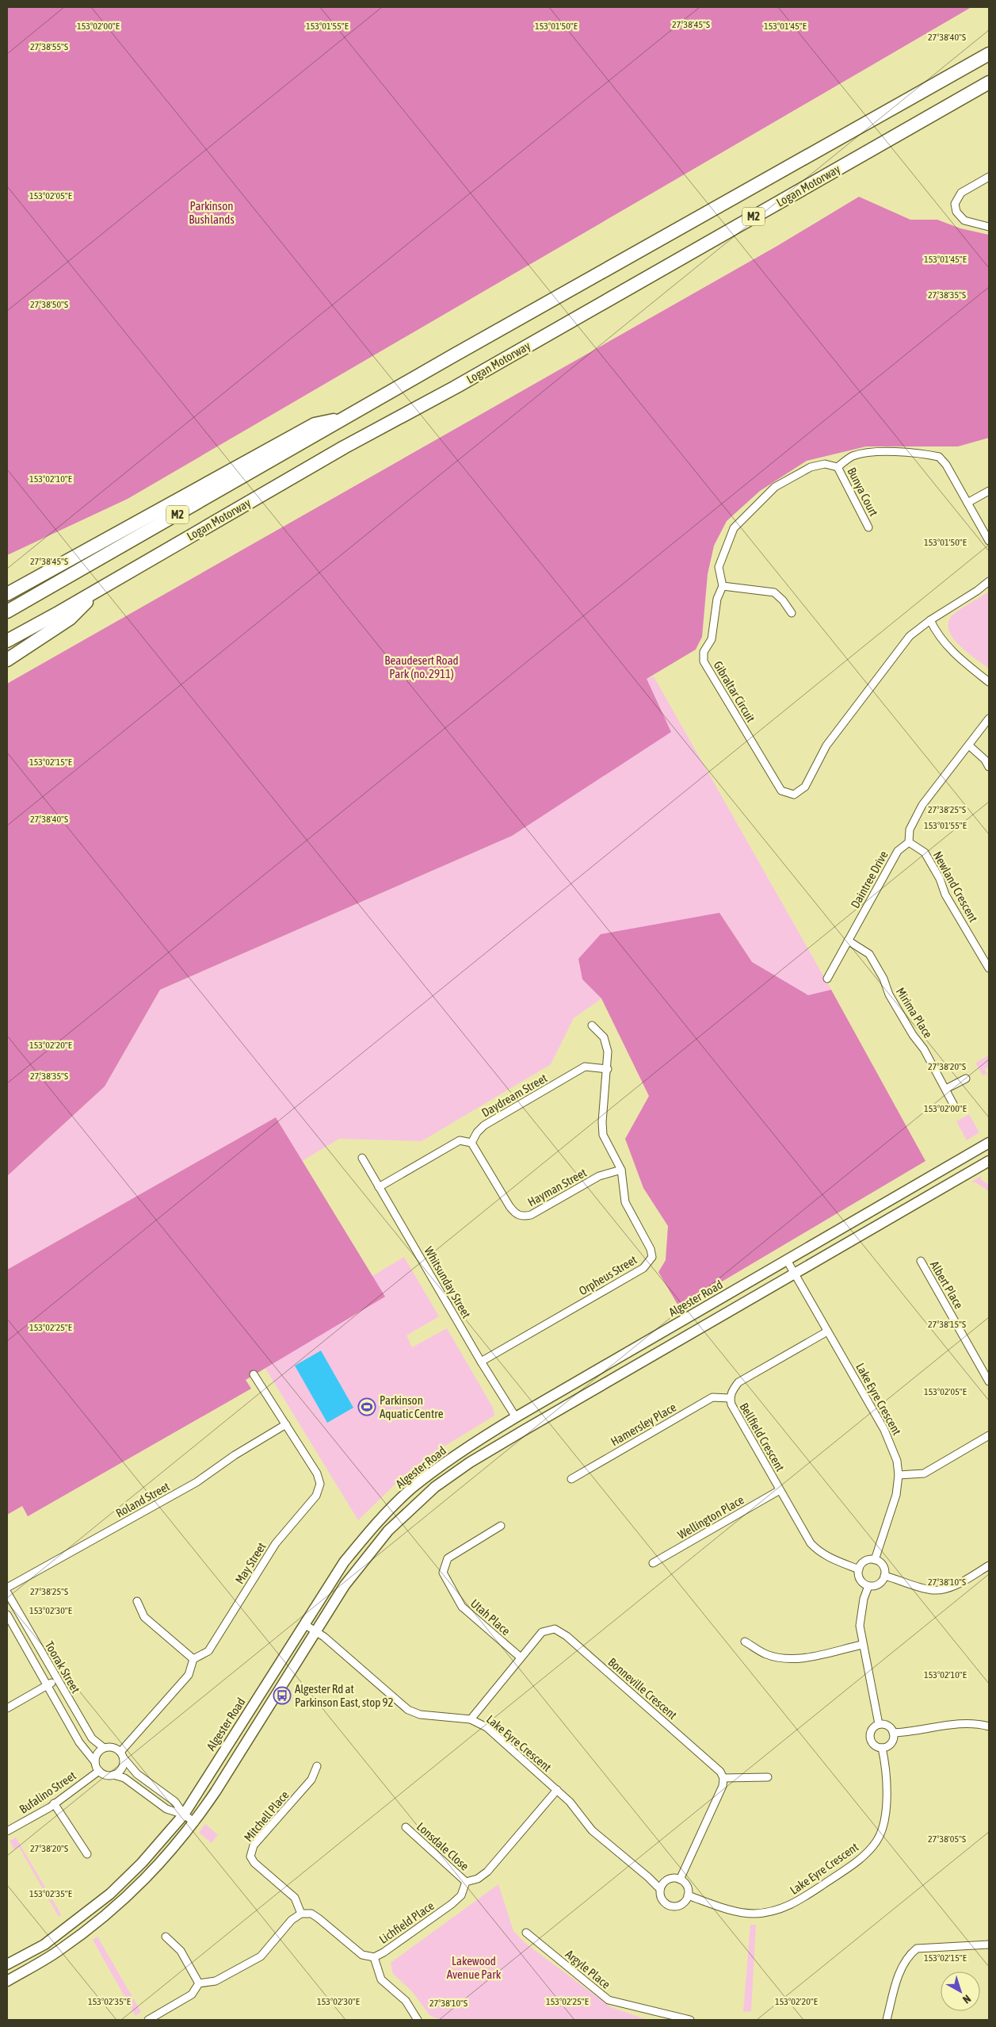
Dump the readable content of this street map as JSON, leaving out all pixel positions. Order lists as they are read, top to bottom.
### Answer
{
  "streets": {
    "highway": ["Logan Motorway", "M2"],
    "main road": ["Algester Road"],
    "street": [
      "Bunya Court",
      "Gibraltar Circuit",
      "Daintree Drive",
      "Newland Crescent",
      "Mirima Place",
      "Daydream Street",
      "Hayman Street",
      "Orpheus Street",
      "Whitsunday Street",
      "Albert Place",
      "Lake Eyre Crescent",
      "Hamersley Place",
      "Bellfield Crescent",
      "Roland Street",
      "Wellington Place",
      "May Street",
      "Utah Place",
      "Toorak Street",
      "Bonneville Crescent",
      "Bufalino Street",
      "Mitchell Place",
      "Lonsdale Close",
      "Lichfield Place",
      "Argyle Place"
    ]
  },
  "crossings": [
    ["Daintree Drive", "Newland Crescent"],
    ["Daintree Drive", "Mirima Place"],
    ["Daydream Street", "Hayman Street"],
    ["Daydream Street", "Orpheus Street"],
    ["Hayman Street", "Orpheus Street"],
    ["Orpheus Street", "Whitsunday Street"],
    ["Whitsunday Street", "Algester Road"],
    ["Algester Road", "Lake Eyre Crescent"],
    ["Lake Eyre Crescent", "Bellfield Crescent"],
    ["Lake Eyre Crescent", "Bonneville Crescent"],
    ["Hamersley Place", "Bellfield Crescent"],
    ["Bellfield Crescent", "Wellington Place"],
    ["Roland Street", "May Street"],
    ["Utah Place", "Bonneville Crescent"],
    ["Toorak Street", "Bufalino Street"],
    ["Mitchell Place", "Lichfield Place"],
    ["Lonsdale Close", "Lichfield Place"]
  ],
  "parks": ["Parkinson Bushlands", "Beaudesert Road Park (no. 2911)", "Lakewood Avenue Park"],
  "places": {
    "sports": ["Parkinson Aquatic Centre"],
    "bus stop": ["Algester Rd at Parkinson East, stop 92"]
  },
  "north": "bottom right",
  "coordinates": [
    "27°38'45\"S",
    "153°02'00\"E",
    "153°01'45\"E",
    "153°01'55\"E",
    "153°01'50\"E",
    "27°38'40\"S",
    "27°38'55\"S",
    "153°02'05\"E",
    "27°38'35\"S",
    "27°38'50\"S",
    "153°02'10\"E",
    "153°02'15\"E",
    "27°38'25\"S",
    "153°02'20\"E",
    "27°38'20\"S",
    "27°38'15\"S",
    "153°02'25\"E",
    "27°38'10\"S",
    "153°02'30\"E",
    "27°38'05\"S",
    "153°02'35\"E"
  ]
}
